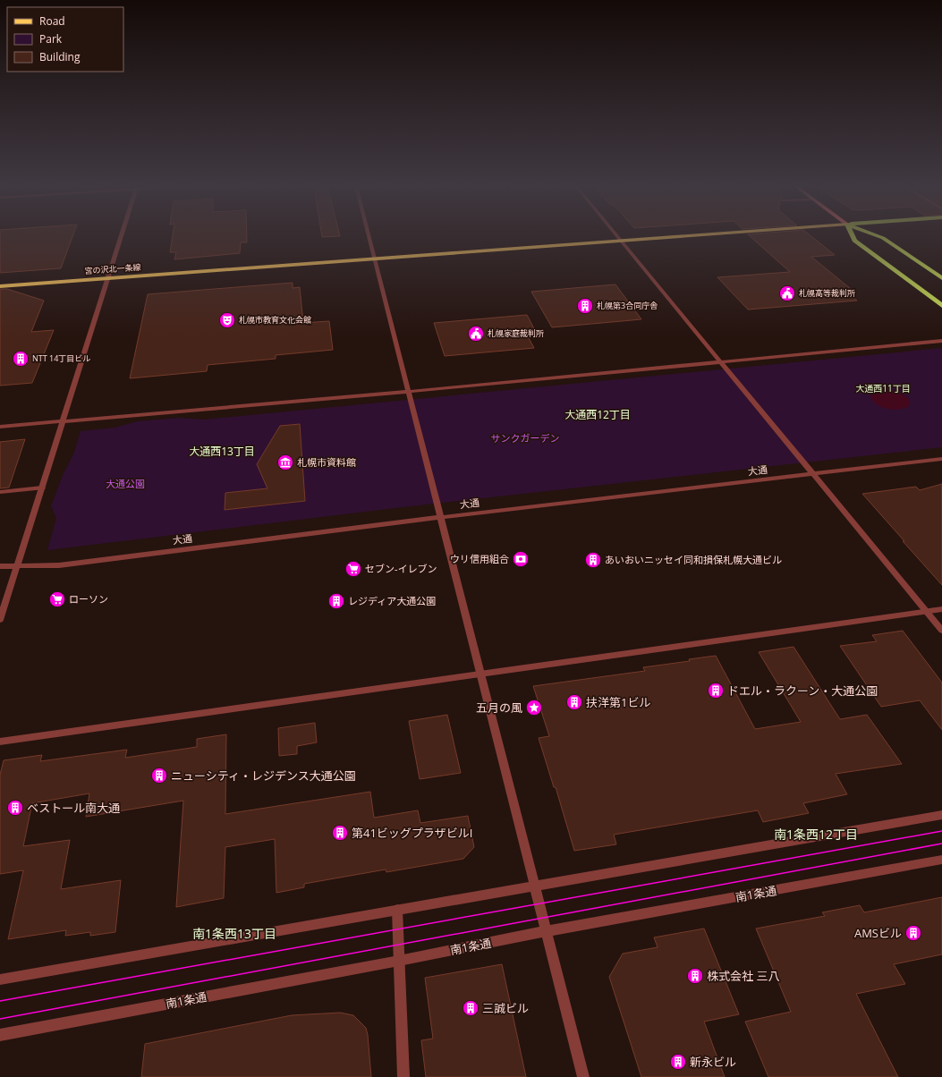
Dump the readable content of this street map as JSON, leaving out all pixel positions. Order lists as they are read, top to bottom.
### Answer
{
  "streets": {
    "main road": ["宮の沢北一条線"],
    "street": ["大通", "南1条通"]
  },
  "districts": [
    "大通西11丁目",
    "大通西12丁目",
    "大通西13丁目",
    "南1条西12丁目",
    "南1条西13丁目"
  ],
  "parks": ["サンクガーデン", "大通公園"],
  "places": {
    "public building": ["札幌高等裁判所", "札幌家庭裁判所"],
    "building": [
      "札幌第3合同庁舎",
      "NTT 14丁目ビル",
      "あいおいニッセイ同和損保札幌大通ビル",
      "レジディア大通公園",
      "ドエル・ラクーン・大通公園",
      "扶洋第1ビル",
      "ニューシティ・レジデンス大通公園",
      "ベストール南大通",
      "第41ビッグプラザビルI",
      "AMSビル",
      "株式会社 三八",
      "三誠ビル",
      "新永ビル"
    ],
    "theatre": ["札幌市教育文化会館"],
    "museum": ["札幌市資料館"],
    "bank": ["ウリ信用組合"],
    "supermarket": ["セブン-イレブン", "ローソン"],
    "place": ["五月の風"]
  },
  "legend": ["Road", "Park", "Building"]
}
